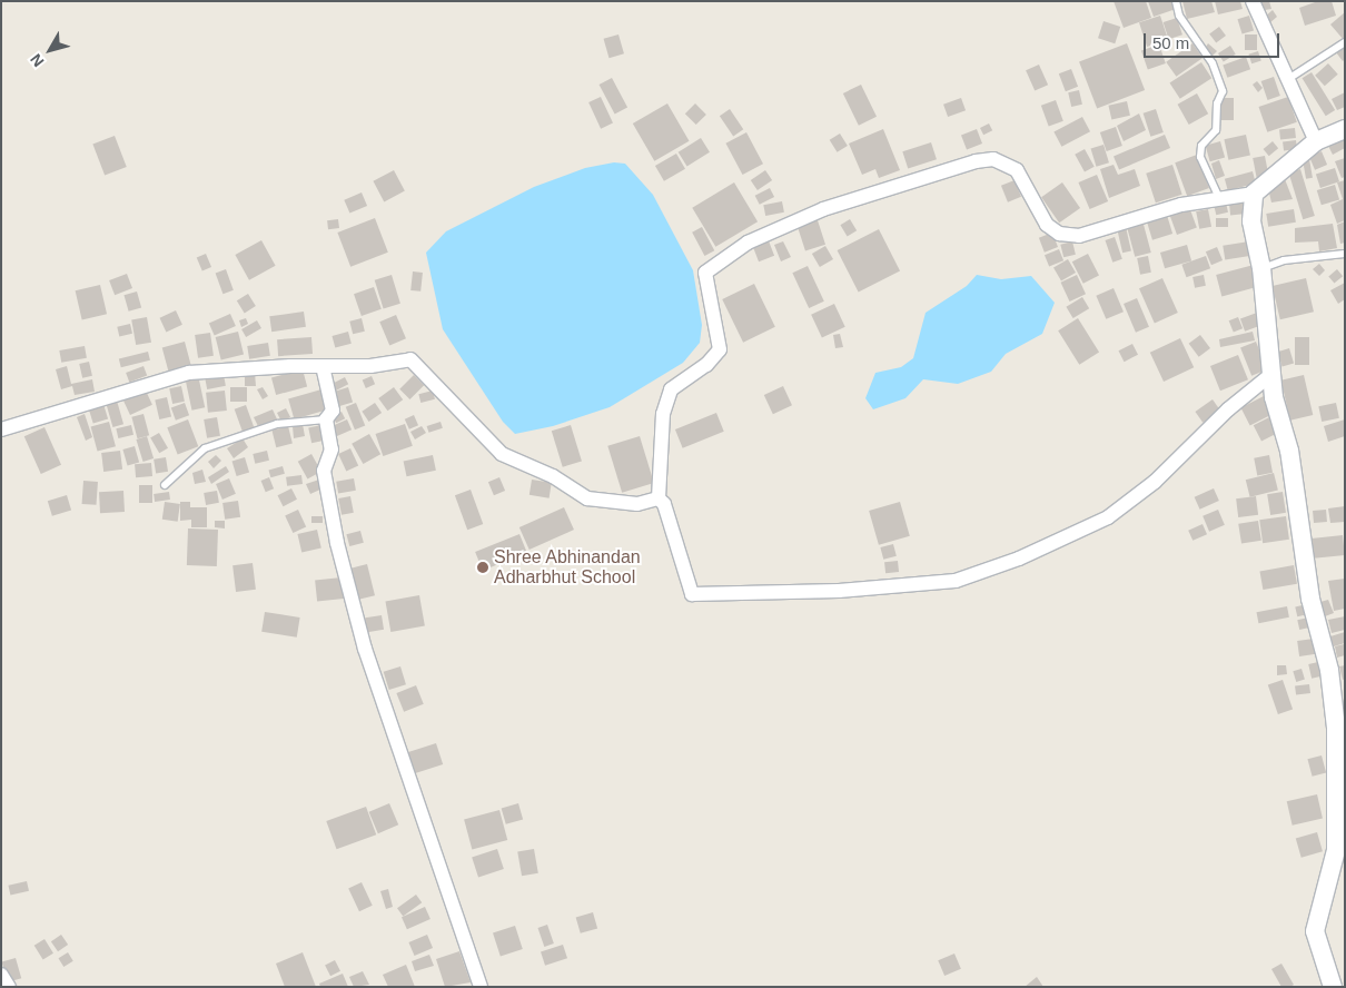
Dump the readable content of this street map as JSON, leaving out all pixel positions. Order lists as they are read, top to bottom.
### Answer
{
  "places": ["Shree Abhinandan Adharbhut School"],
  "scale_bar": "50 m",
  "north": "bottom left"
}
